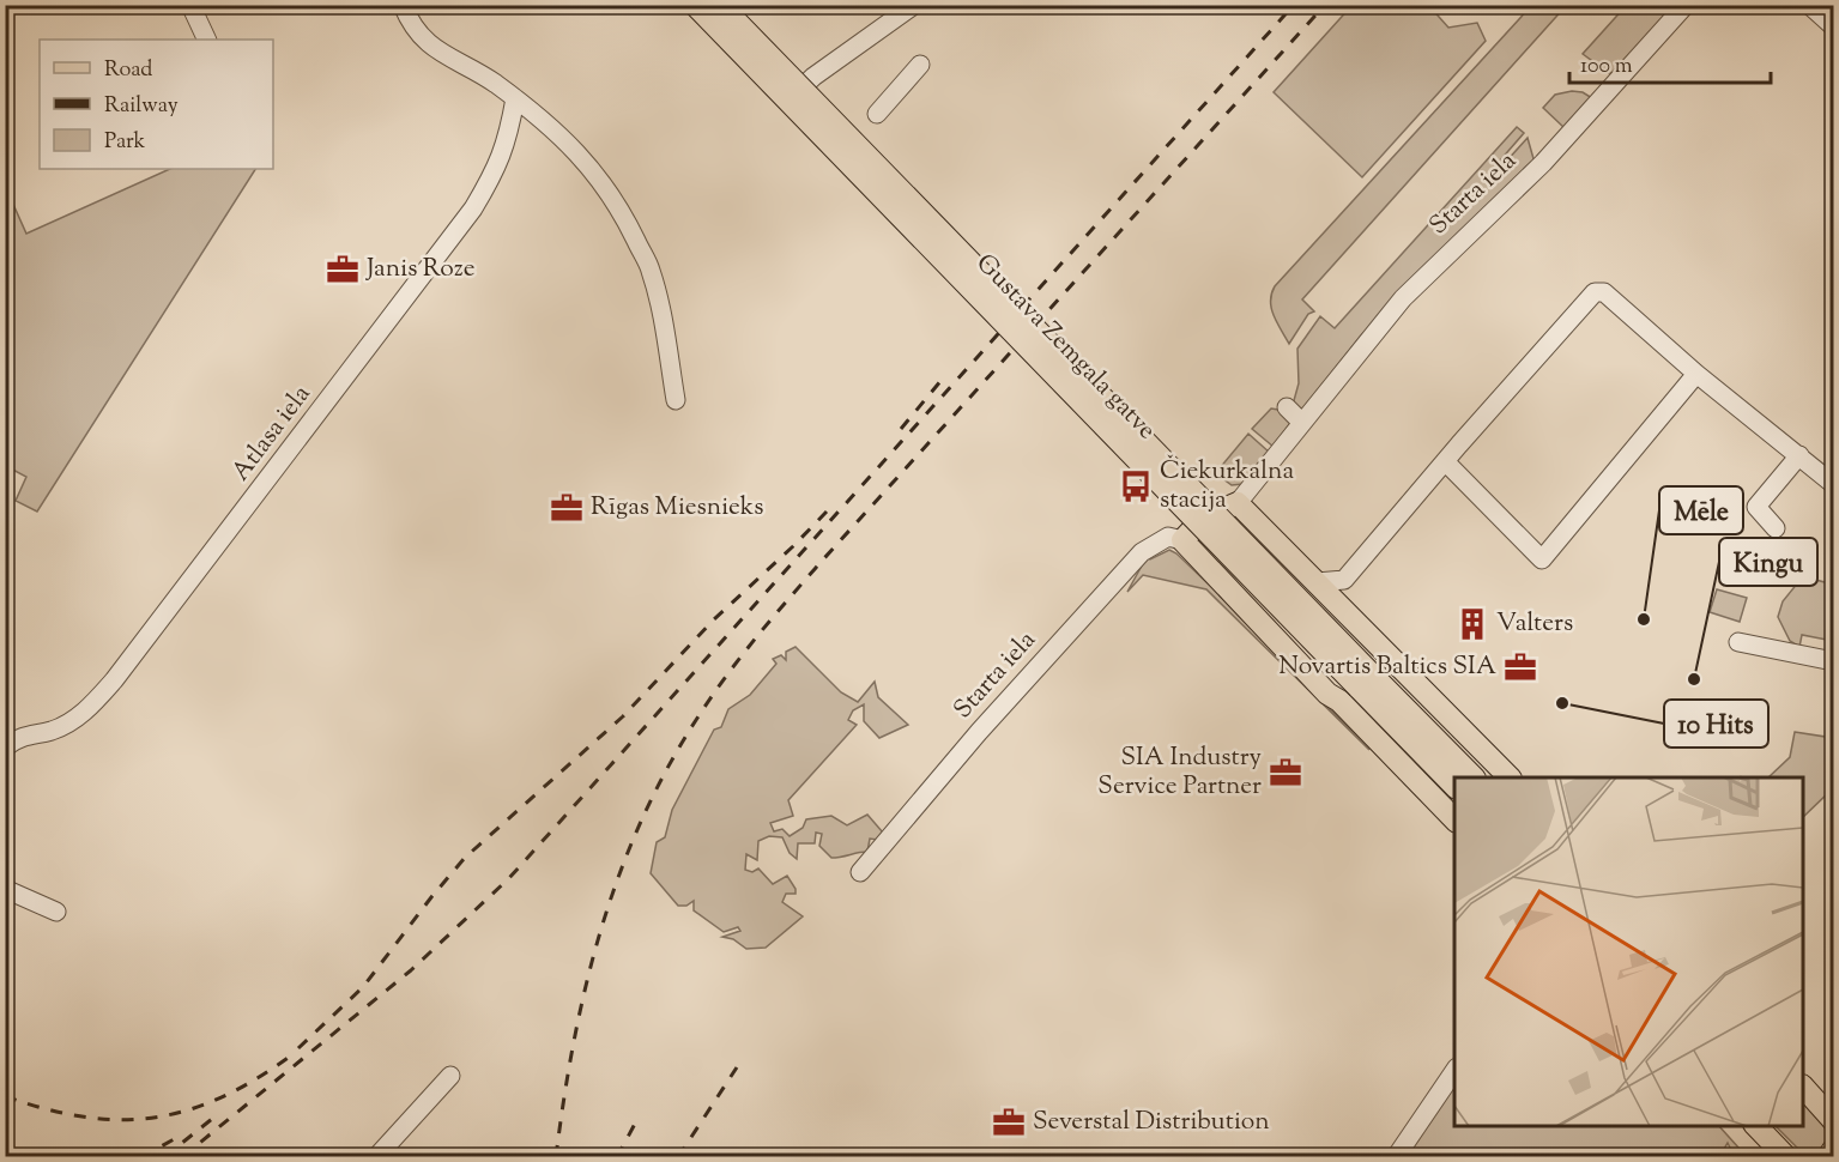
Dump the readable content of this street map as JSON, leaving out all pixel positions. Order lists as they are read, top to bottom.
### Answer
{
  "streets": {
    "main road": ["Gustava Zemgala gatve"],
    "street": ["Starta iela", "Atlasa iela"]
  },
  "places": {
    "office": [
      "Janis Roze",
      "Rīgas Miesnieks",
      "Novartis Baltics SIA",
      "SIA Industry Service Partner",
      "Severstal Distribution"
    ],
    "bus stop": ["Čiekurkalna stacija"],
    "other": ["Mēle", "Kingu", "10 Hits"],
    "building": ["Valters"]
  },
  "legend": ["Road", "Railway", "Park"],
  "scale_bar": "100 m"
}
